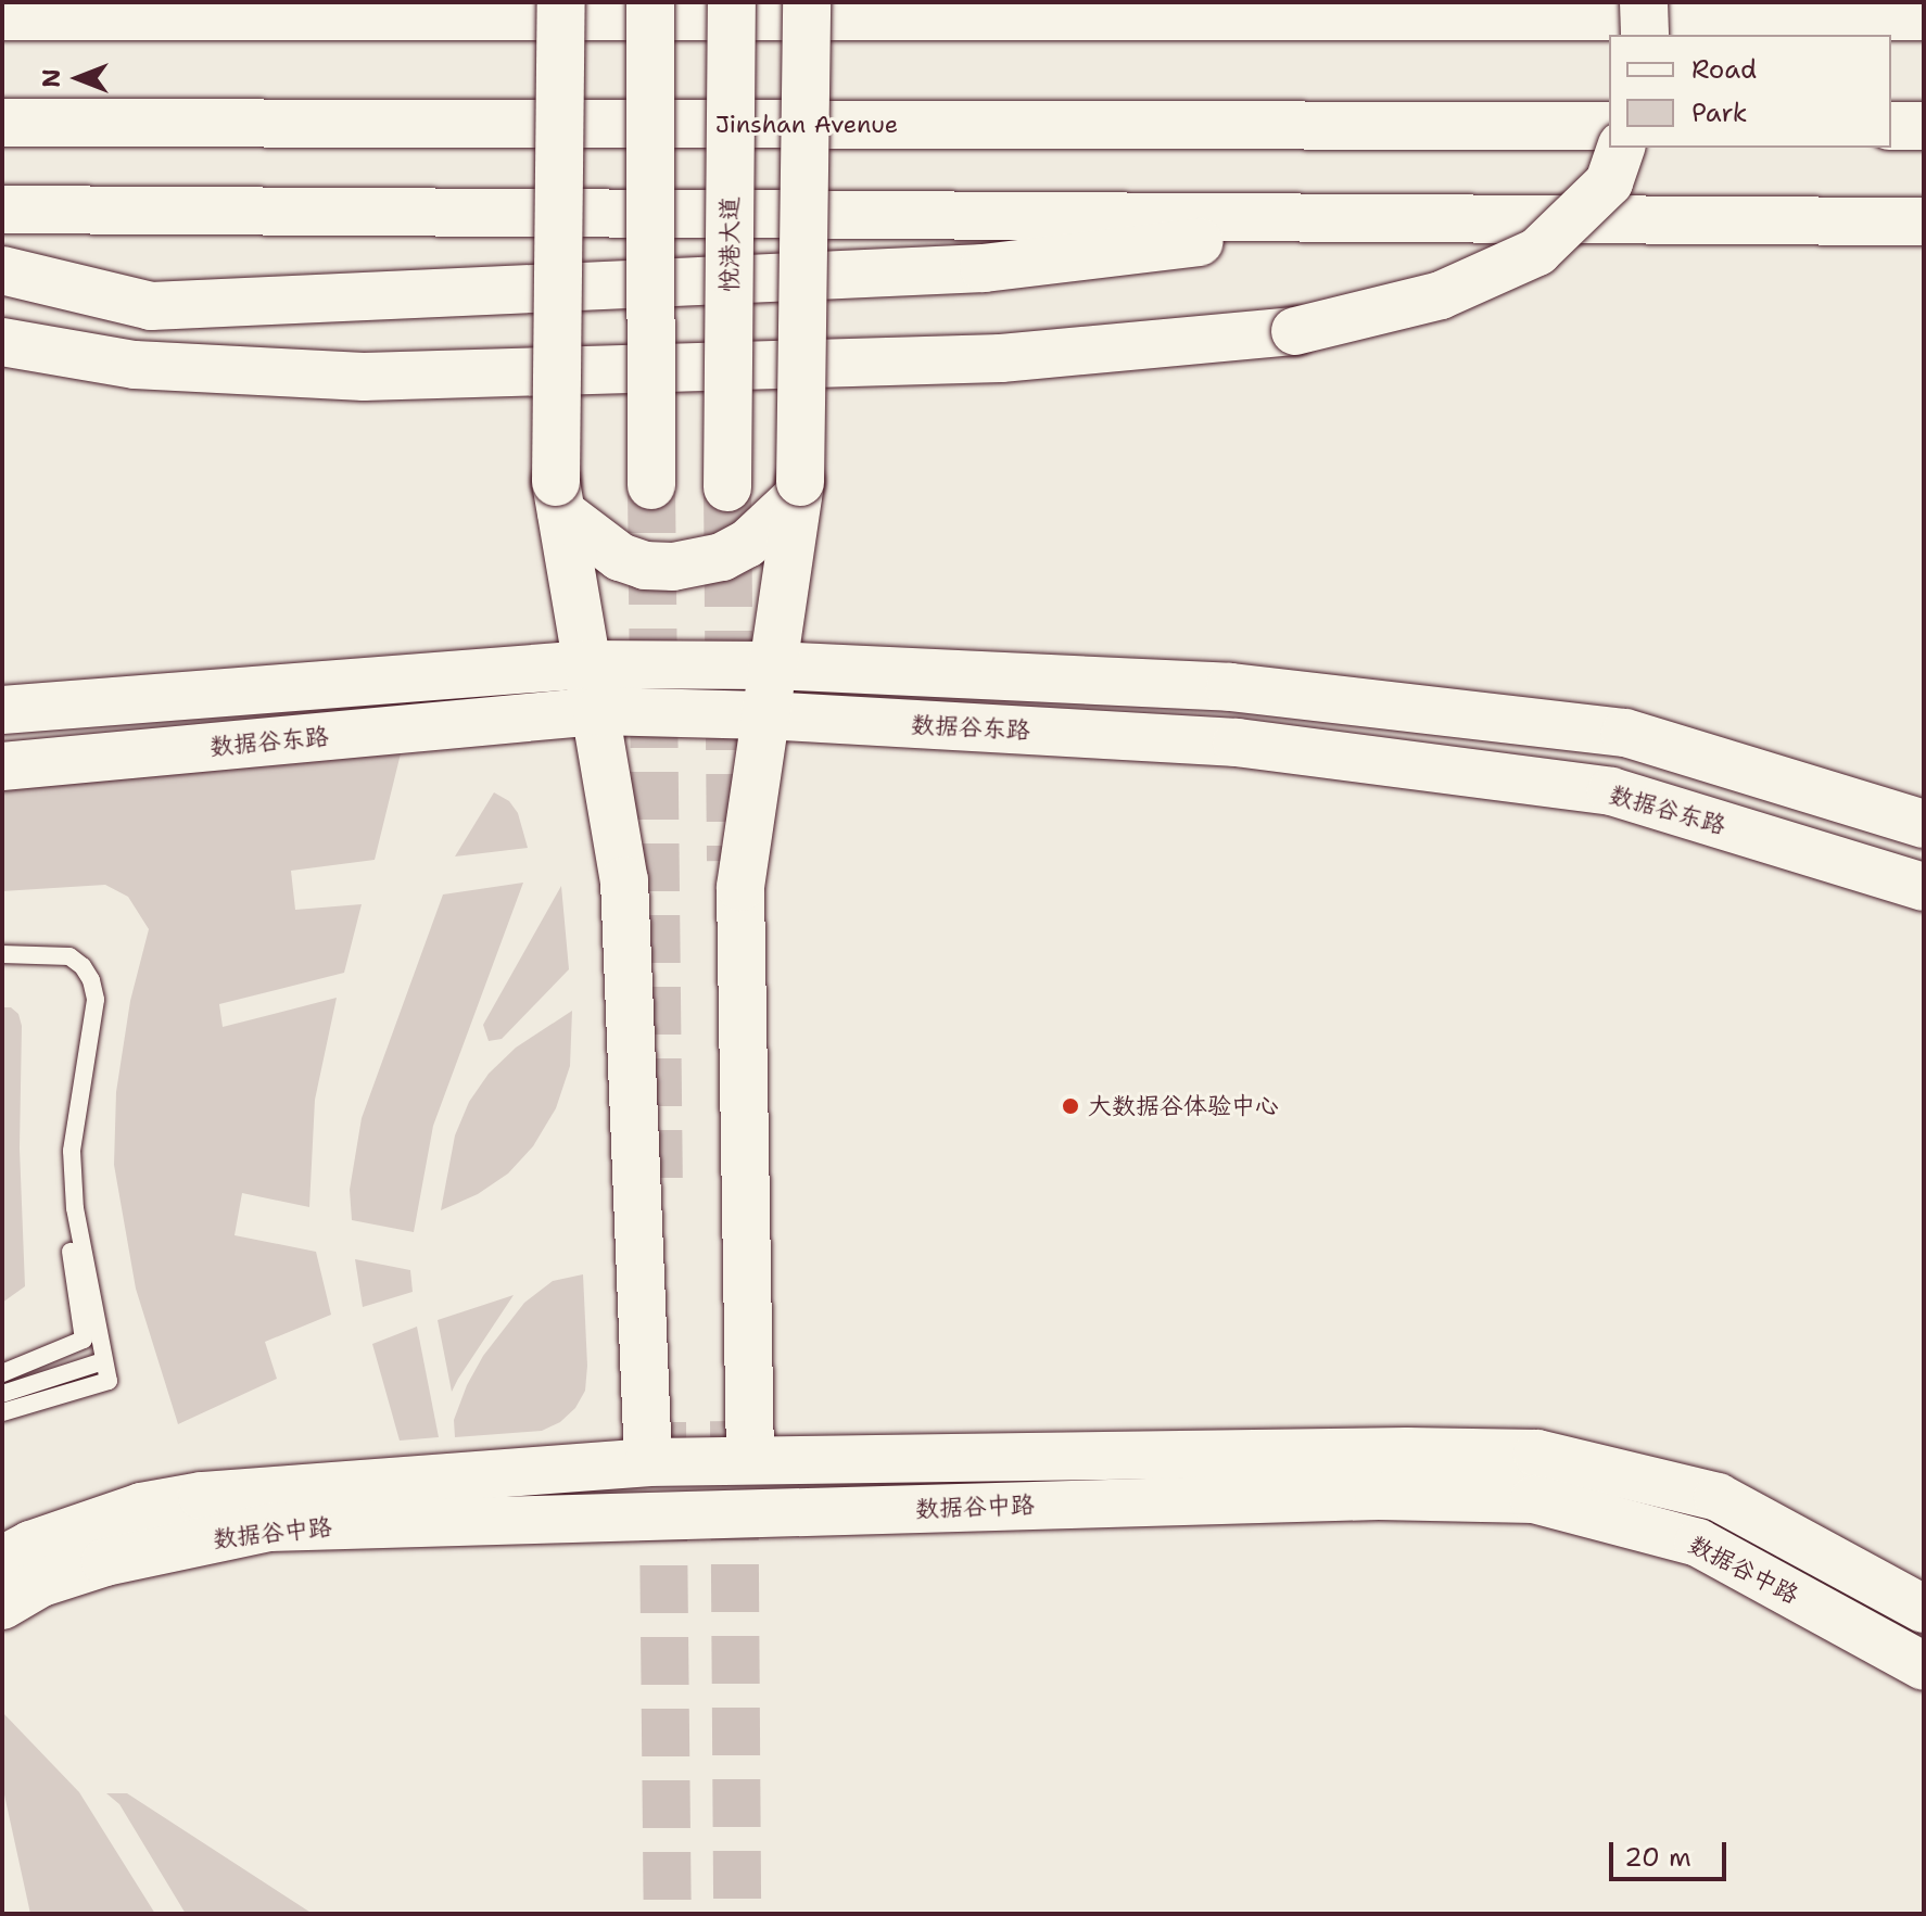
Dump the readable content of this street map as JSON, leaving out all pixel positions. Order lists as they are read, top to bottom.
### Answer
{
  "streets": {
    "main road": [
      "Jinshan Avenue",
      "悦港大道",
      "数据谷东路",
      "数据谷中路"
    ]
  },
  "places": ["大数据谷体验中心"],
  "legend": ["Road", "Park"],
  "scale_bar": "20 m",
  "north": "left"
}
